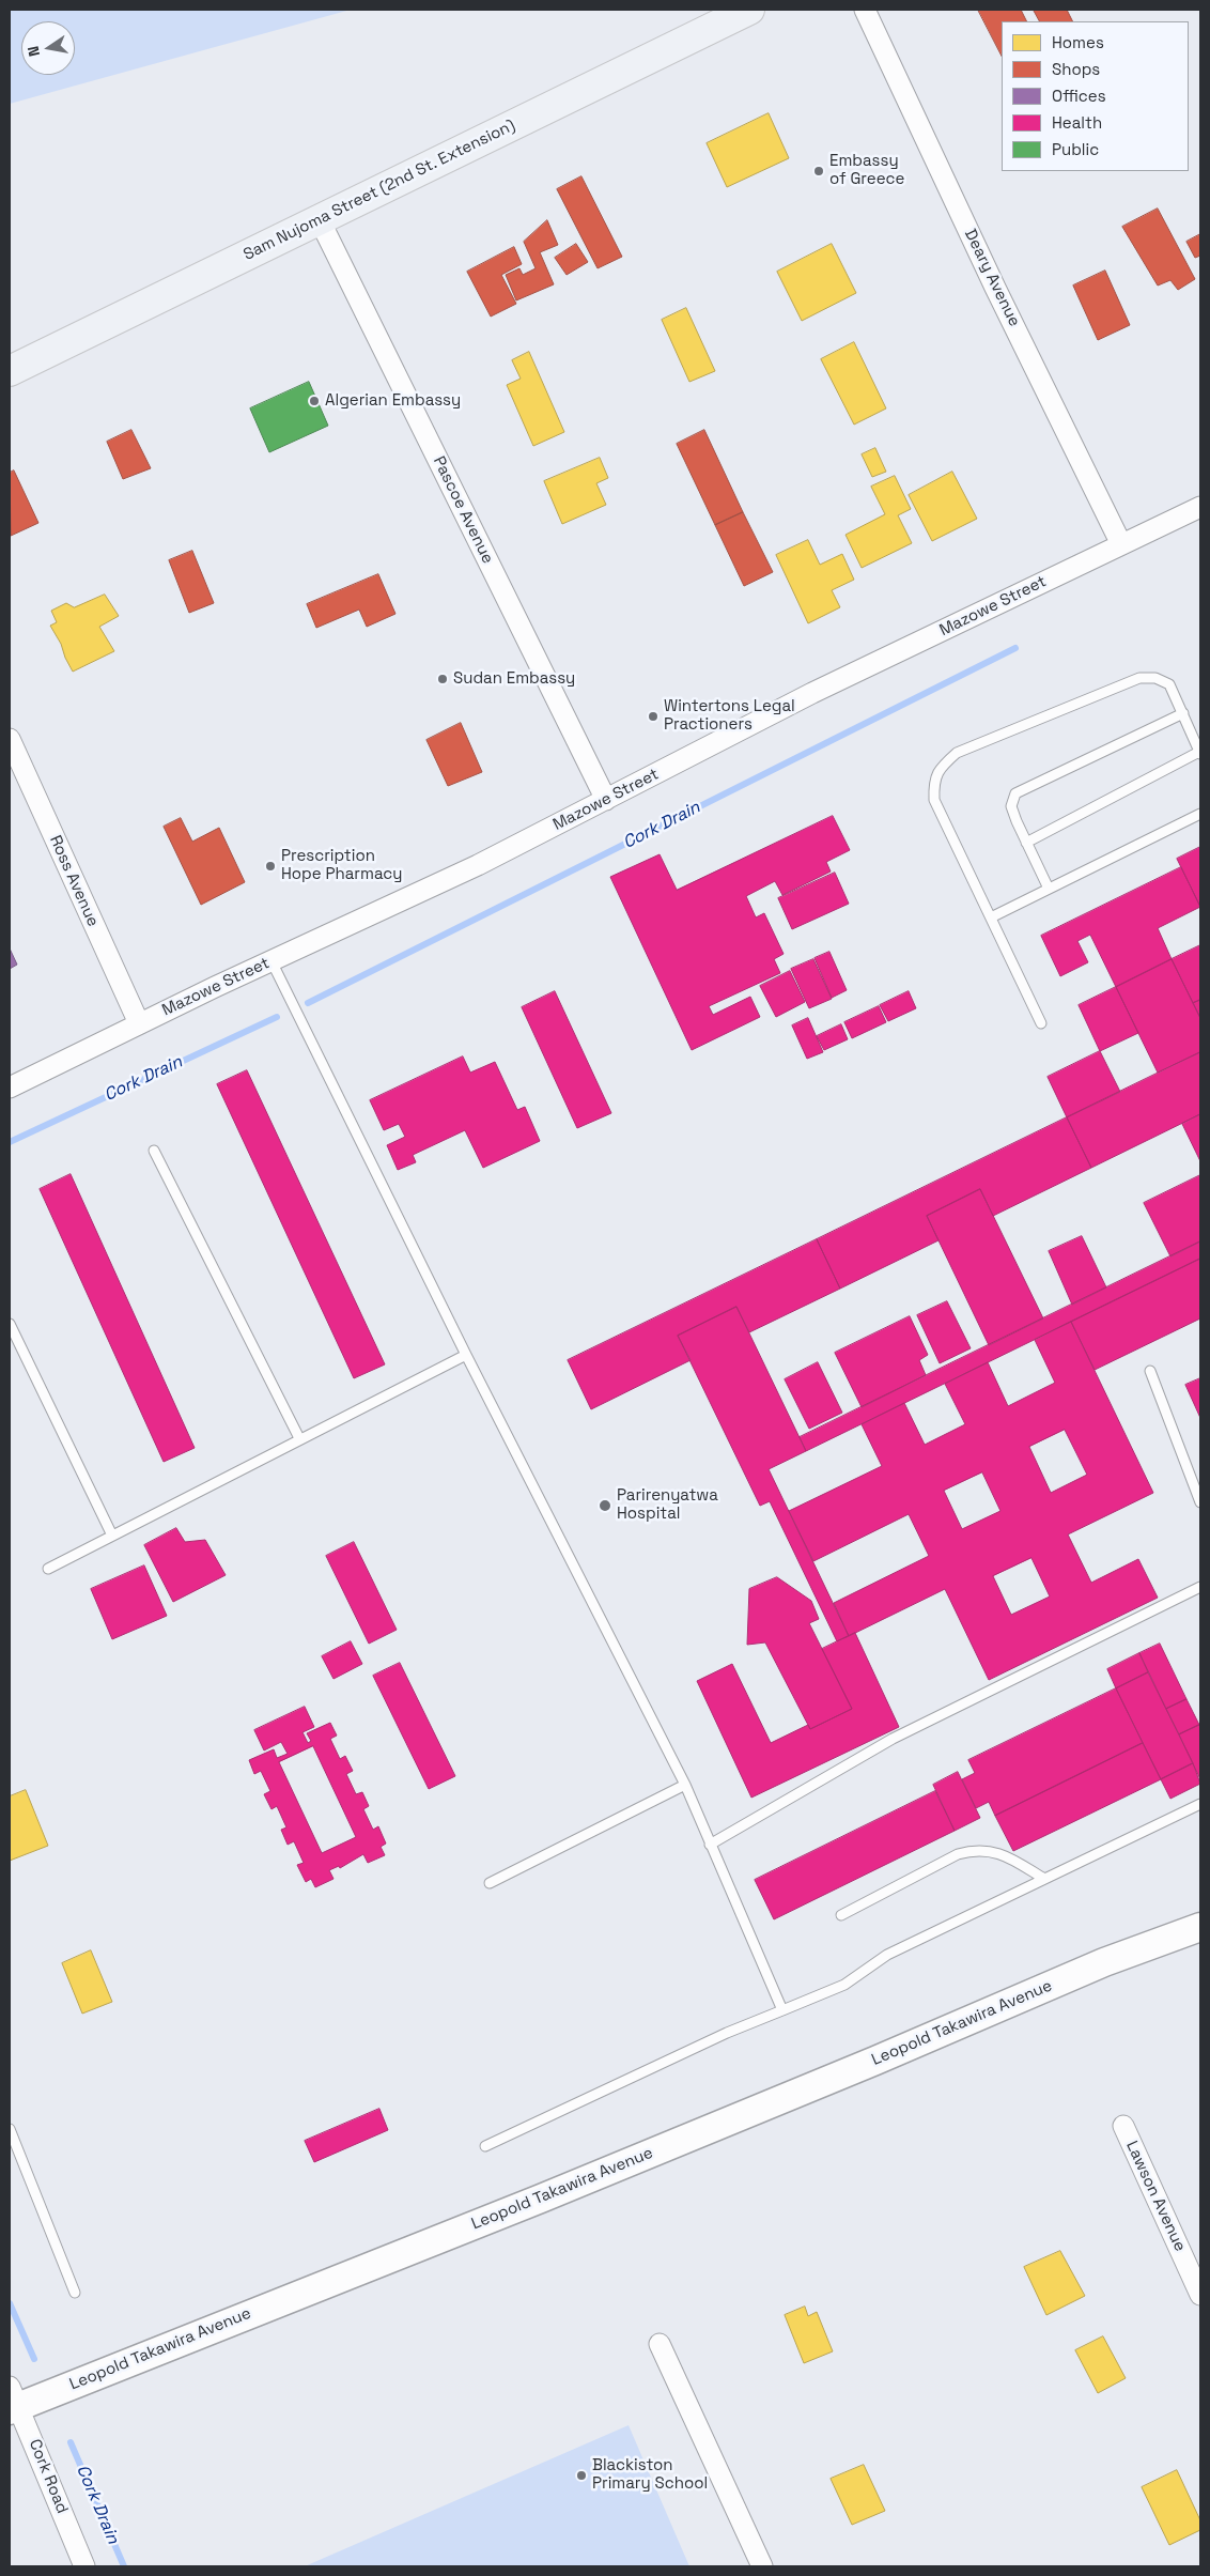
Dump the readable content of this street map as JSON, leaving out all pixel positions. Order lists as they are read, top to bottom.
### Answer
{
  "streets": {
    "highway": ["Sam Nujoma Street (2nd St. Extension)"],
    "main road": ["Leopold Takawira Avenue"],
    "street": [
      "Deary Avenue",
      "Pascoe Avenue",
      "Mazowe Street",
      "Ross Avenue",
      "Lawson Avenue",
      "Cork Road"
    ]
  },
  "crossings": [
    ["Sam Nujoma Street (2nd St. Extension)", "Pascoe Avenue"],
    ["Deary Avenue", "Mazowe Street"],
    ["Pascoe Avenue", "Mazowe Street"],
    ["Mazowe Street", "Ross Avenue"],
    ["Leopold Takawira Avenue", "Cork Road"]
  ],
  "water": ["Cork Drain"],
  "places": [
    "Embassy of Greece",
    "Algerian Embassy",
    "Sudan Embassy",
    "Wintertons Legal Practioners",
    "Prescription Hope Pharmacy",
    "Parirenyatwa Hospital",
    "Blackiston Primary School"
  ],
  "legend": [
    "Homes",
    "Shops",
    "Offices",
    "Health",
    "Public"
  ],
  "north": "left"
}
